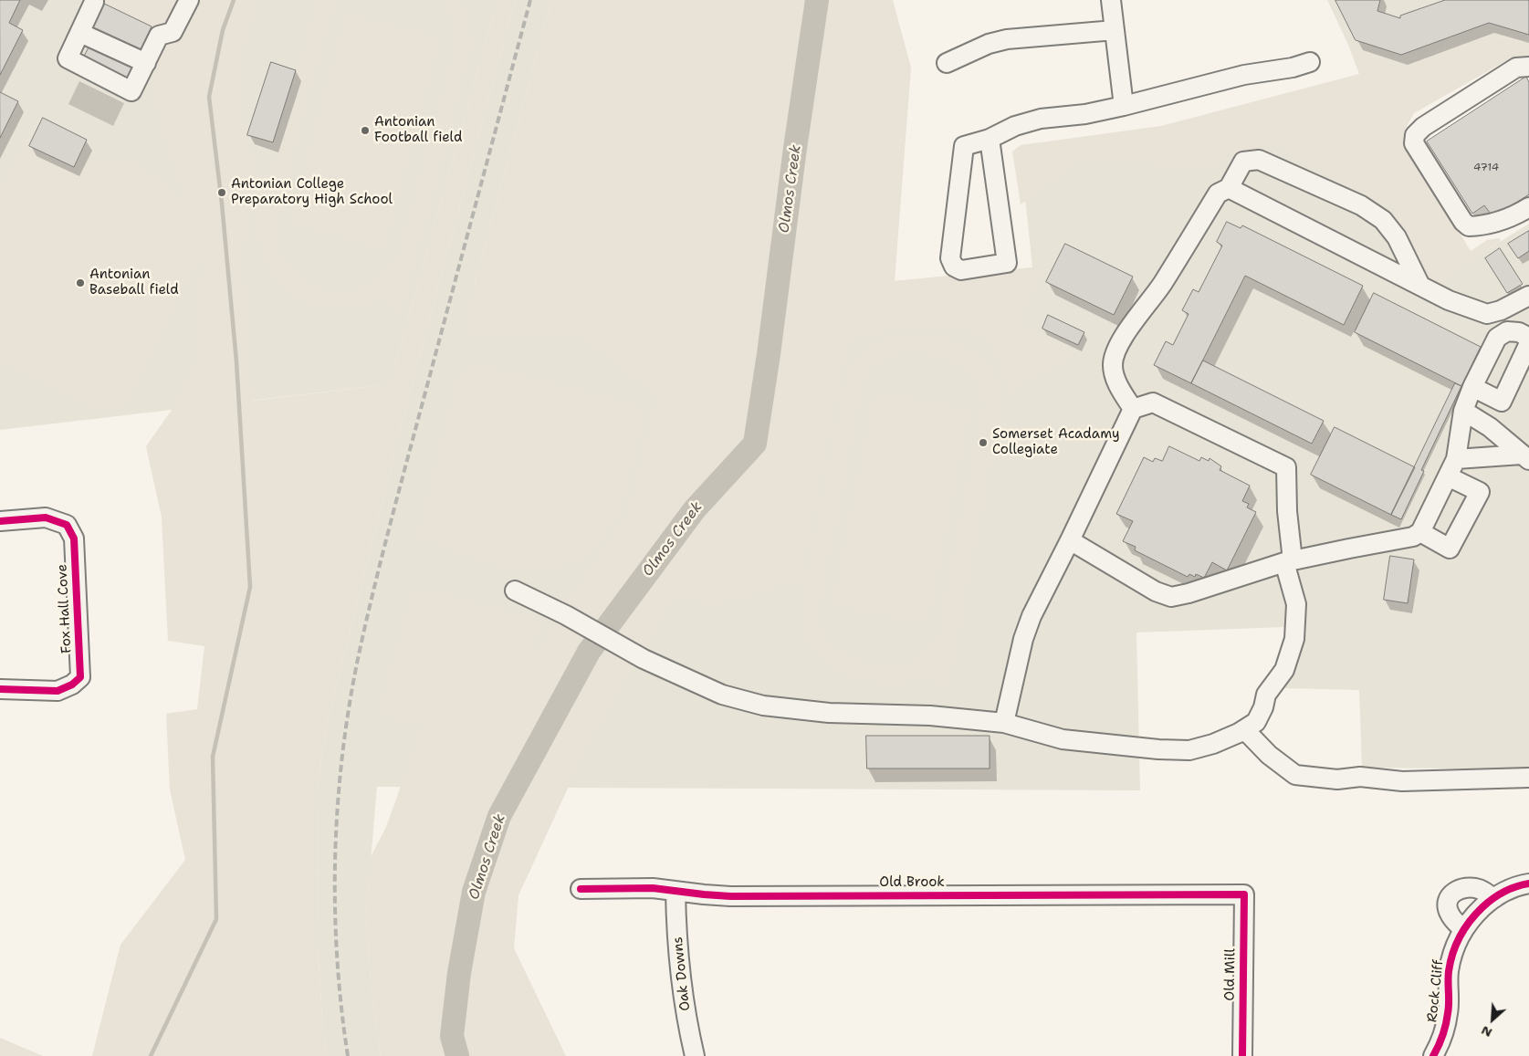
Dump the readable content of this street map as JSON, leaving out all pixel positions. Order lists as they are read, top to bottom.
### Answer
{
  "streets": {
    "street": [
      "Fox Hall Cove",
      "Old Brook",
      "Oak Downs",
      "Old Mill",
      "Rock Cliff"
    ]
  },
  "crossings": [
    ["Old Brook", "Oak Downs"],
    ["Old Brook", "Old Mill"]
  ],
  "water": ["Olmos Creek"],
  "places": [
    "Antonian Football field",
    "Antonian College Preparatory High School",
    "Antonian Baseball field",
    "Somerset Acadamy Collegiate"
  ],
  "house_numbers": ["4714"],
  "north": "bottom left"
}
